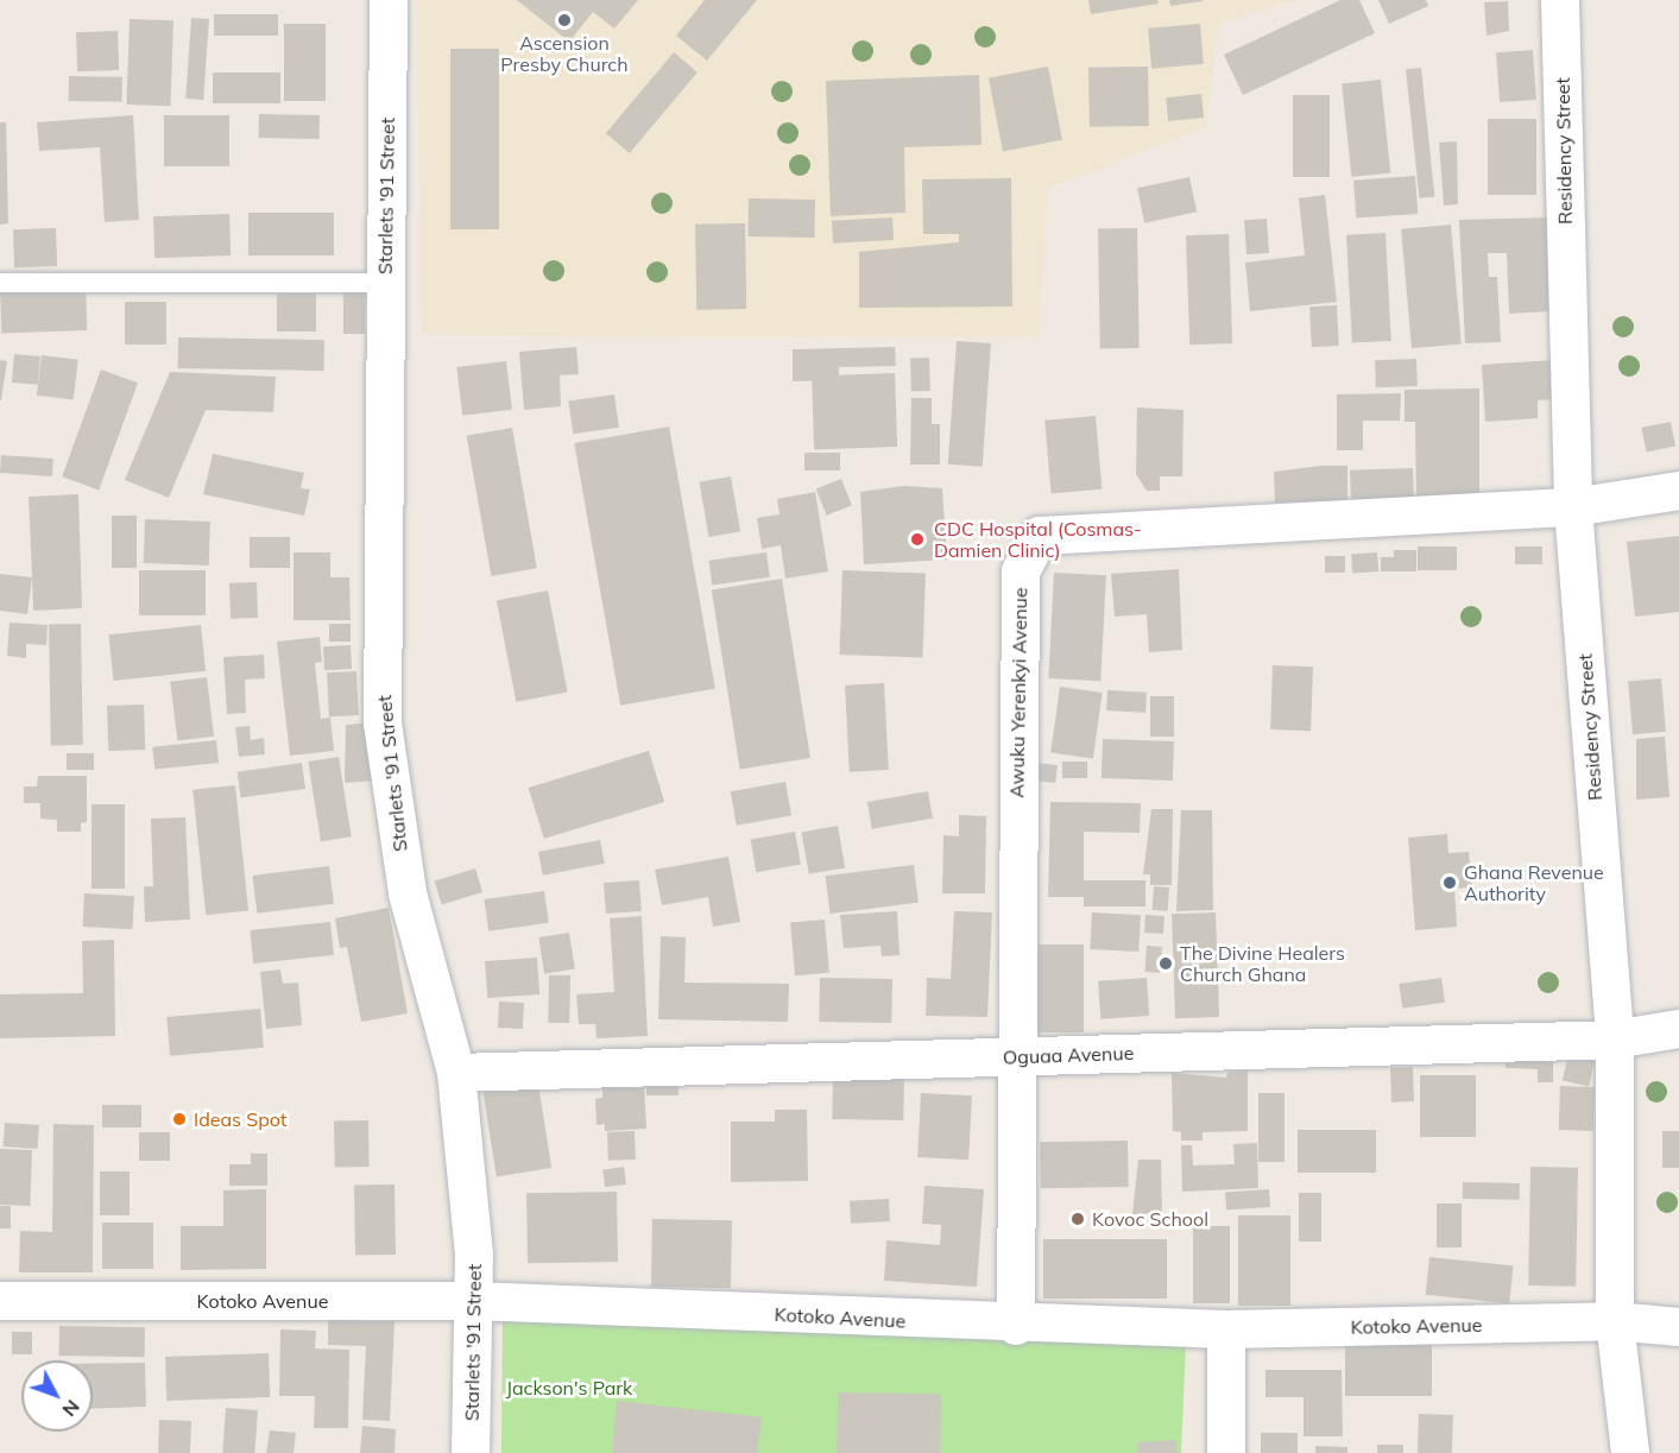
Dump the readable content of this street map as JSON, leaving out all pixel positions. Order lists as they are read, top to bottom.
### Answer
{
  "streets": {
    "street": [
      "Residency Street",
      "Starlets '91 Street",
      "Awuku Yerenkyi Avenue",
      "Oguaa Avenue",
      "Kotoko Avenue"
    ]
  },
  "crossings": [
    ["Residency Street", "Awuku Yerenkyi Avenue"],
    ["Residency Street", "Oguaa Avenue"],
    ["Residency Street", "Kotoko Avenue"],
    ["Starlets '91 Street", "Oguaa Avenue"],
    ["Starlets '91 Street", "Kotoko Avenue"],
    ["Awuku Yerenkyi Avenue", "Oguaa Avenue"],
    ["Awuku Yerenkyi Avenue", "Kotoko Avenue"]
  ],
  "parks": ["Jackson's Park"],
  "places": [
    "Ascension Presby Church",
    "CDC Hospital (Cosmas- Damien Clinic)",
    "Ghana Revenue Authority",
    "The Divine Healers Church Ghana",
    "Ideas Spot",
    "Kovoc School"
  ],
  "north": "bottom right"
}
